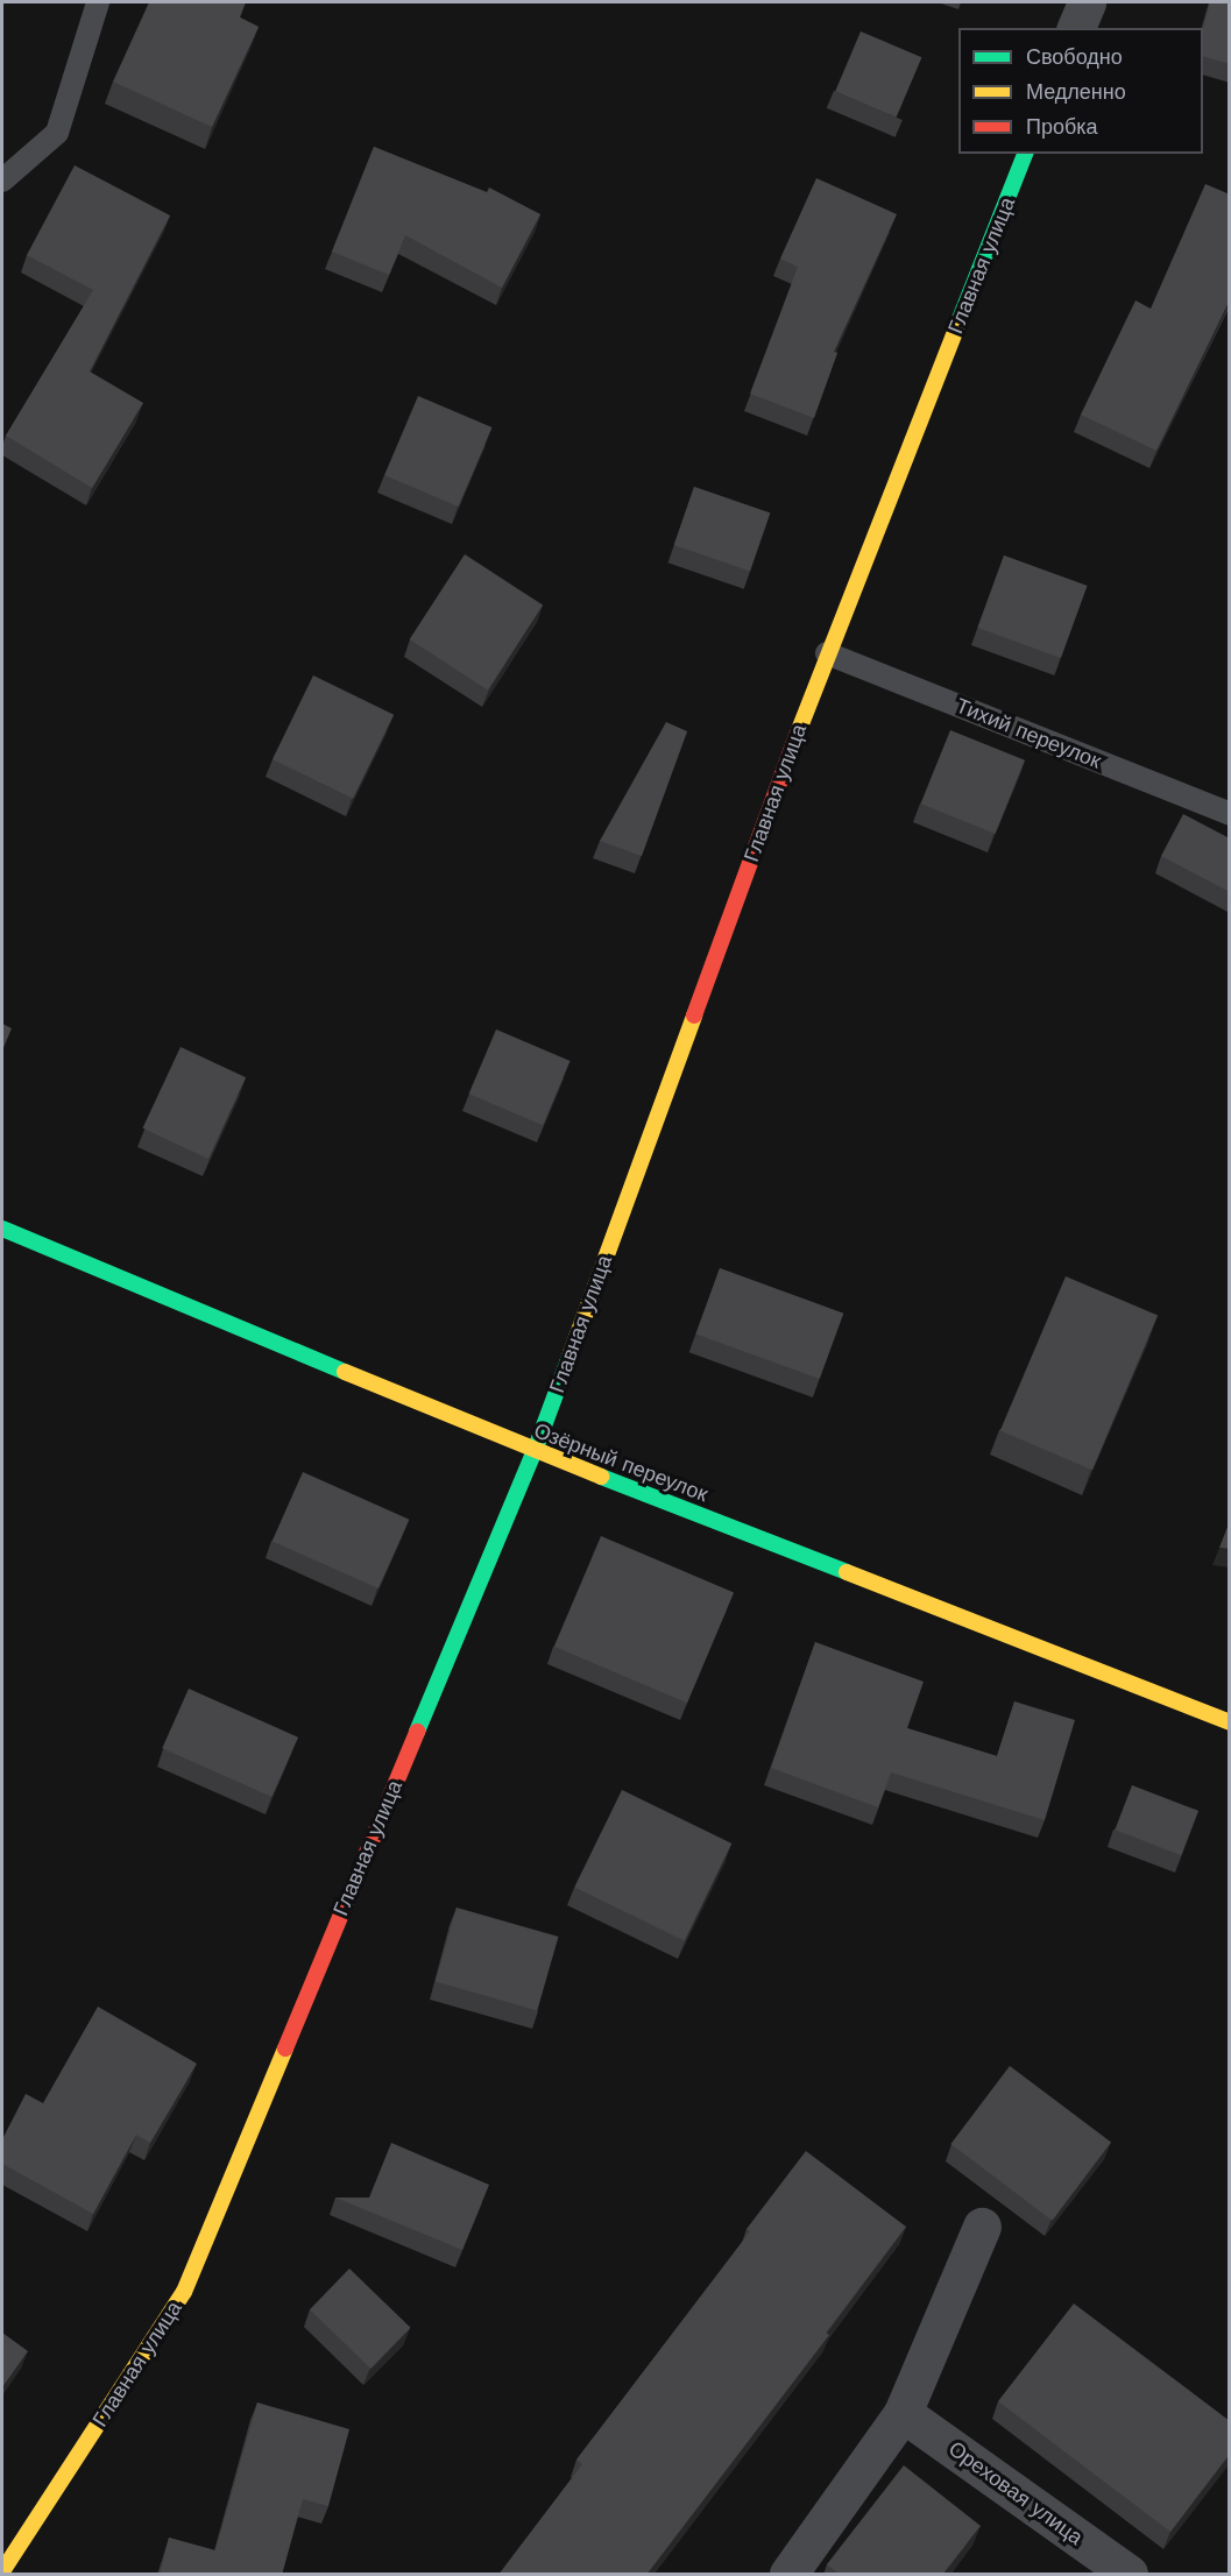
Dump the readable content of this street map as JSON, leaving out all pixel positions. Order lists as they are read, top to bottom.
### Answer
{
  "streets": {
    "street": ["Главная улица", "Озёрный переулок", "Ореховая улица"],
    "lane": ["Тихий переулок"]
  },
  "crossings": [
    ["Главная улица", "Тихий переулок"],
    ["Главная улица", "Озёрный переулок"]
  ],
  "legend": ["Свободно", "Медленно", "Пробка"]
}
